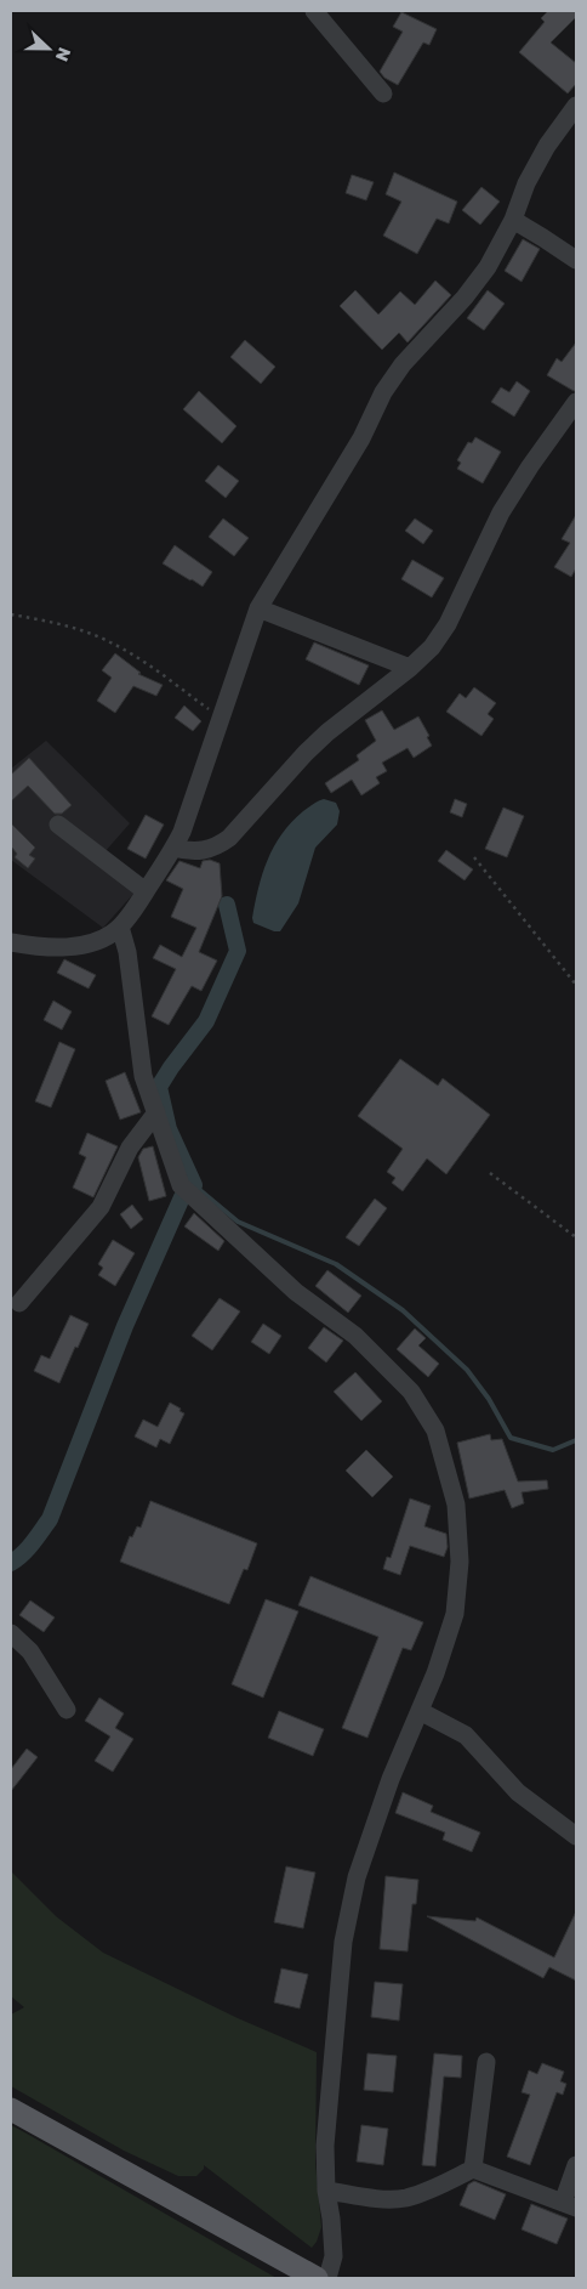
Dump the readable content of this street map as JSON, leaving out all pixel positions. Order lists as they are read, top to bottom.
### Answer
{
  "north": "right"
}
